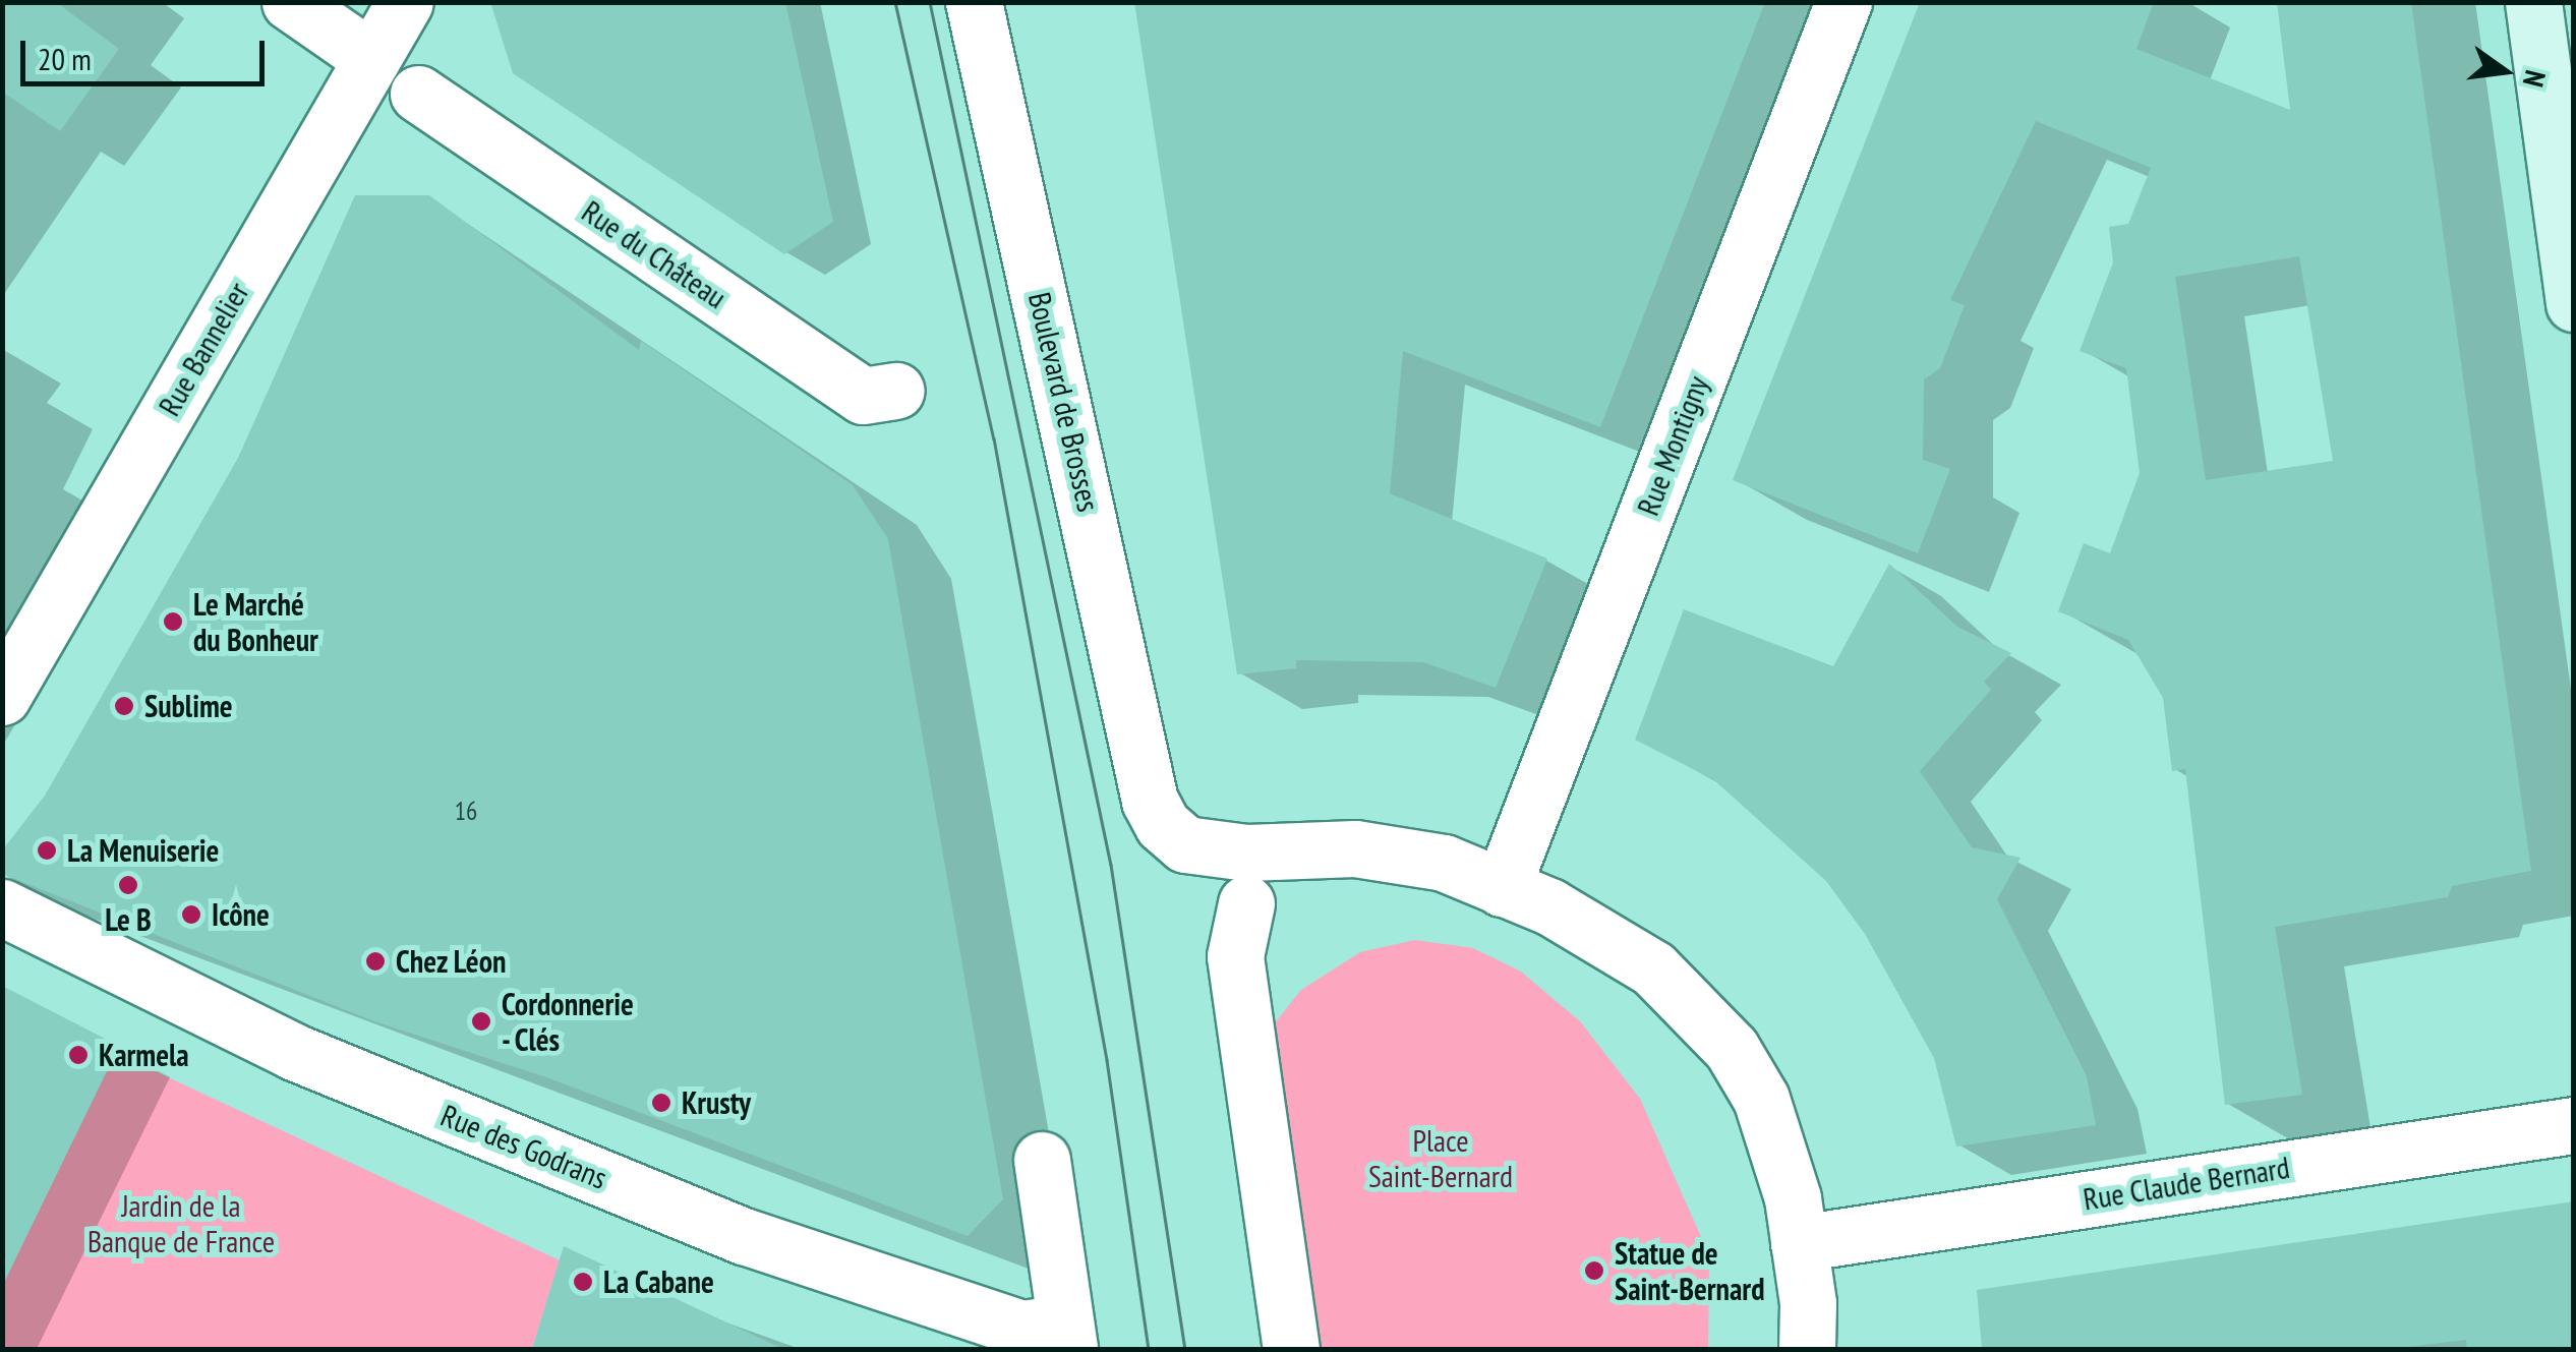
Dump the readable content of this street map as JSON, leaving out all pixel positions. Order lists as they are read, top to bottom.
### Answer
{
  "streets": {
    "street": [
      "Rue du Château",
      "Rue Bannelier",
      "Boulevard de Brosses",
      "Rue Montigny",
      "Rue des Godrans",
      "Rue Claude Bernard"
    ]
  },
  "crossings": [
    ["Boulevard de Brosses", "Rue Montigny"]
  ],
  "parks": ["Place Saint-Bernard", "Jardin de la Banque de France"],
  "places": [
    "Le Marché du Bonheur",
    "Sublime",
    "La Menuiserie",
    "Le B",
    "Icône",
    "Chez Léon",
    "Cordonnerie - Clés",
    "Karmela",
    "Krusty",
    "Statue de Saint-Bernard",
    "La Cabane"
  ],
  "house_numbers": ["16"],
  "scale_bar": "20 m",
  "north": "right"
}
